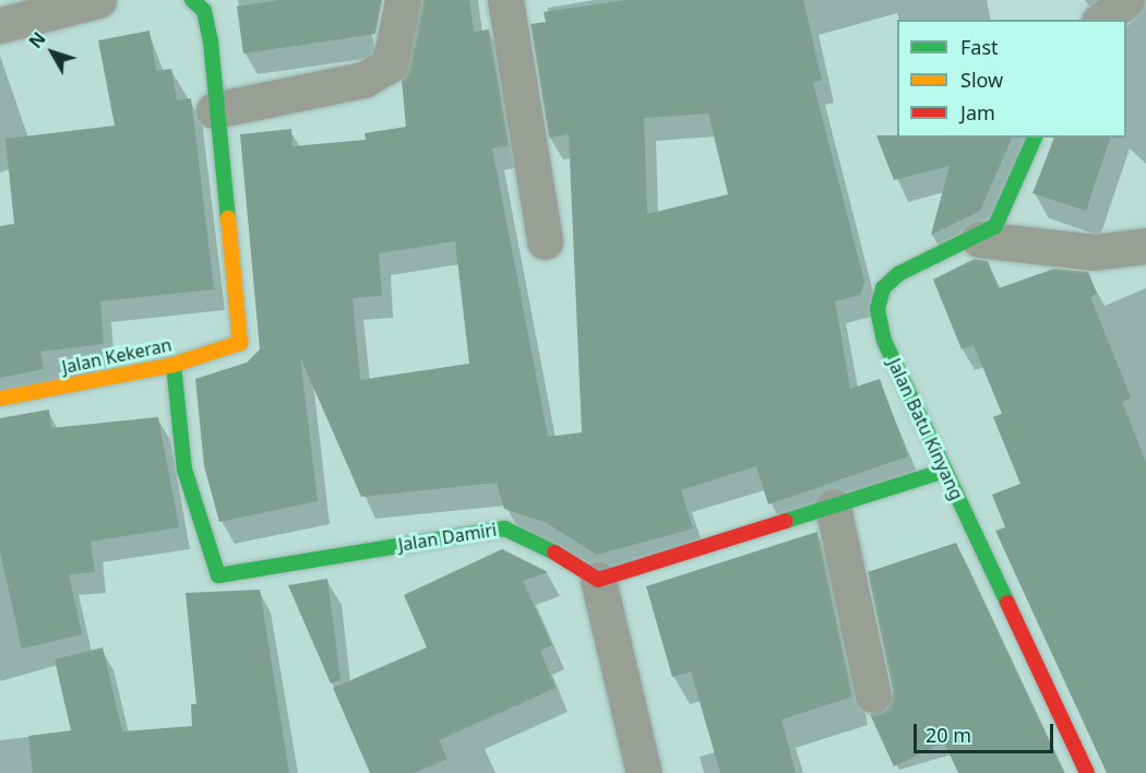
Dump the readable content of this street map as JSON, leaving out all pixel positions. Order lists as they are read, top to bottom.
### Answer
{
  "streets": {
    "street": ["Jalan Kekeran", "Jalan Batu Kinyang", "Jalan Damiri"]
  },
  "crossings": [
    ["Jalan Kekeran", "Jalan Damiri"]
  ],
  "legend": ["Fast", "Slow", "Jam"],
  "scale_bar": "20 m",
  "north": "top left"
}
